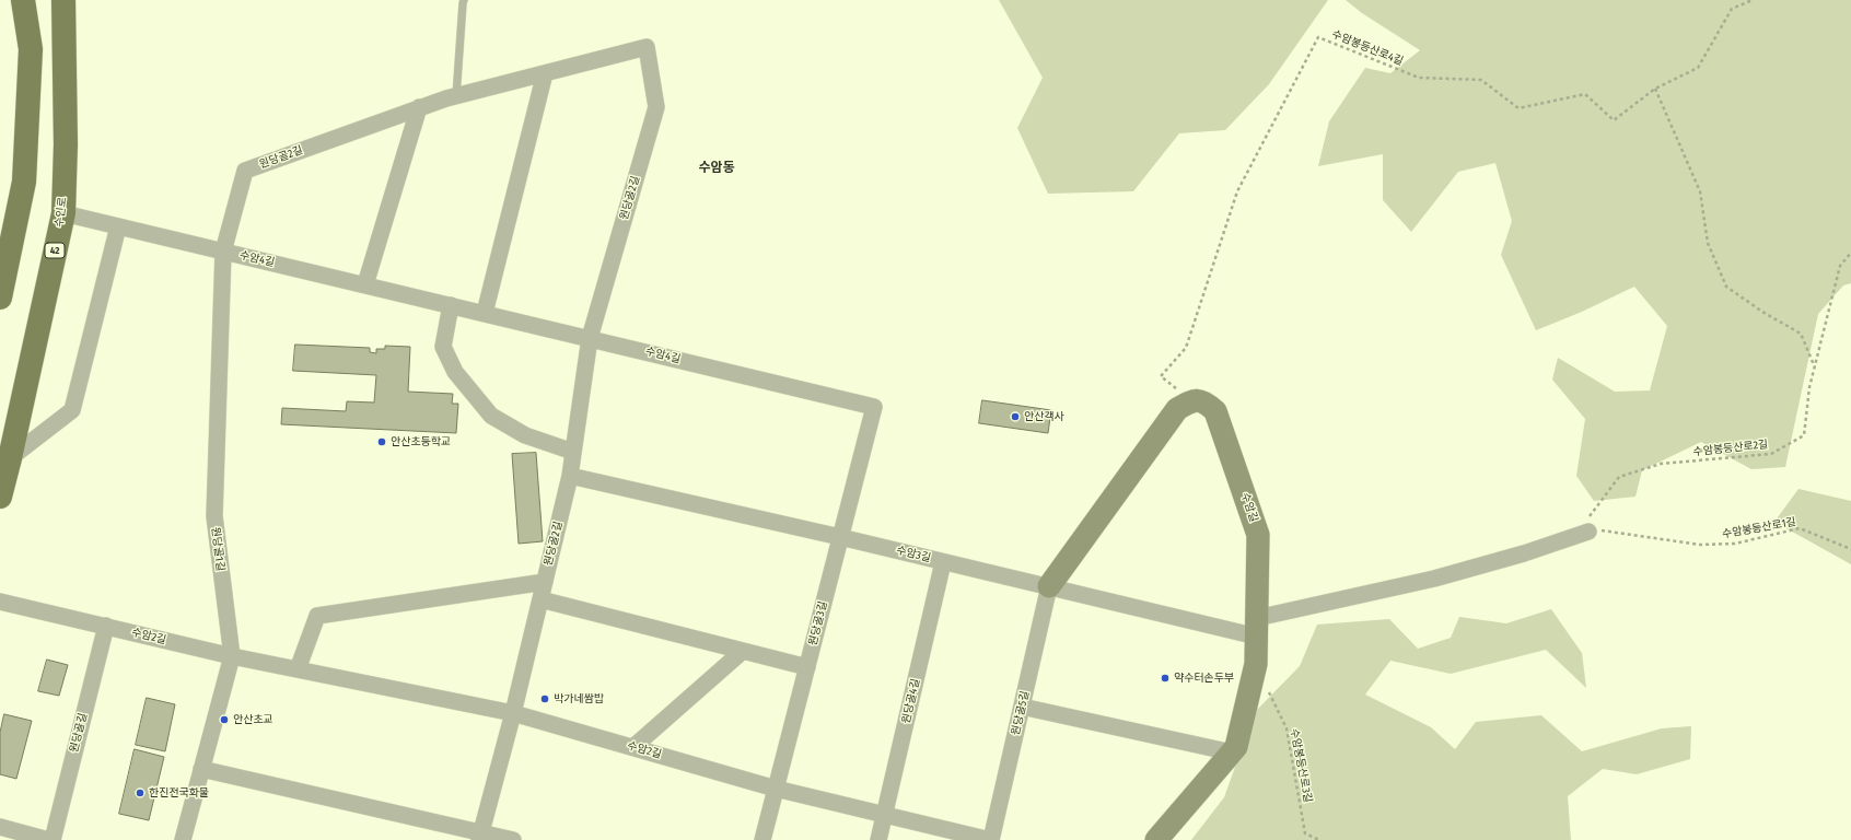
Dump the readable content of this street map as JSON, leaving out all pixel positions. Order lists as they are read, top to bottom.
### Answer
{
  "streets": {
    "main road": ["수인로", "42"],
    "street": [
      "원당골2길",
      "수암4길",
      "수암길",
      "원당골1길",
      "수암3길",
      "원당골3길",
      "수암2길",
      "원당골4길",
      "원당골5길",
      "원당골길"
    ],
    "path": [
      "수암봉등산로4길",
      "수암봉등산로2길",
      "수암봉등산로1길",
      "수암봉등산로3길"
    ]
  },
  "crossings": [
    ["수암봉등산로4길", "수암길"],
    ["원당골2길", "수암4길"],
    ["원당골2길", "원당골1길"],
    ["원당골2길", "수암3길"],
    ["원당골2길", "수암2길"],
    ["수인로", "수암4길"],
    ["수암4길", "원당골1길"],
    ["수암4길", "원당골3길"],
    ["수암봉등산로2길", "수암봉등산로1길"],
    ["수암길", "수암3길"],
    ["수암길", "수암봉등산로3길"],
    ["원당골1길", "수암2길"],
    ["수암3길", "원당골3길"],
    ["수암3길", "원당골4길"],
    ["수암3길", "원당골5길"],
    ["원당골3길", "수암2길"],
    ["수암2길", "원당골4길"],
    ["수암2길", "원당골5길"],
    ["수암2길", "원당골길"]
  ],
  "districts": ["수암동"],
  "places": [
    "안산객사",
    "안산초등학교",
    "약수터손두부",
    "박가네쌈밥",
    "안산초교",
    "한진전국화물"
  ]
}
